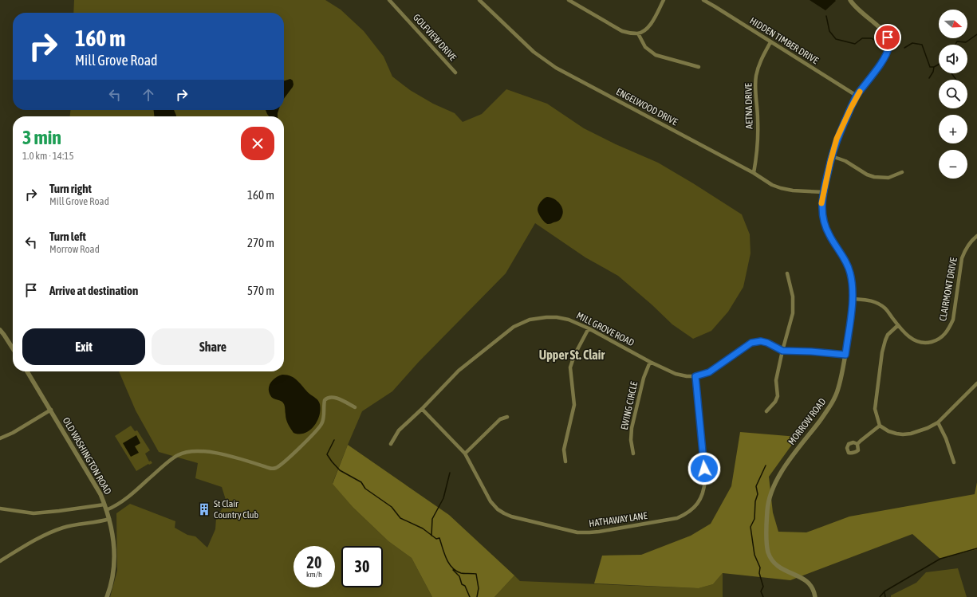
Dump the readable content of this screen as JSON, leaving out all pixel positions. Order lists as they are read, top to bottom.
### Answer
{
  "streets": {
    "street": [
      "GOLFVIEW DRIVE",
      "HIDDEN TIMBER DRIVE",
      "AETNA DRIVE",
      "ENGELWOOD DRIVE",
      "CLAIRMONT DRIVE",
      "MILL GROVE ROAD",
      "EWING CIRCLE",
      "MORROW ROAD",
      "OLD WASHINGTON ROAD",
      "HATHAWAY LANE"
    ]
  },
  "crossings": [
    ["HIDDEN TIMBER DRIVE", "AETNA DRIVE"],
    ["HIDDEN TIMBER DRIVE", "MORROW ROAD"],
    ["AETNA DRIVE", "ENGELWOOD DRIVE"],
    ["ENGELWOOD DRIVE", "MORROW ROAD"],
    ["CLAIRMONT DRIVE", "MORROW ROAD"],
    ["MILL GROVE ROAD", "EWING CIRCLE"],
    ["MILL GROVE ROAD", "MORROW ROAD"],
    ["MILL GROVE ROAD", "HATHAWAY LANE"]
  ],
  "districts": ["Upper St. Clair"],
  "places": {
    "building": ["St Clair Country Club"]
  },
  "north": "right",
  "page": {
    "map_buttons": ["+", "−"],
    "turn": ["160 m", "Mill Grove Road"],
    "heading": ["3 min", "1.0 km · 14:15"],
    "list": [
      {
        "name": "Turn right",
        "note": "Mill Grove Road",
        "value": "160 m"
      },
      {
        "name": "Turn left",
        "note": "Morrow Road",
        "value": "270 m"
      },
      {
        "name": "Arrive at destination",
        "value": "570 m"
      }
    ],
    "buttons": ["Exit", "Share"],
    "speed": "20 km/h",
    "limit": "30"
  }
}
